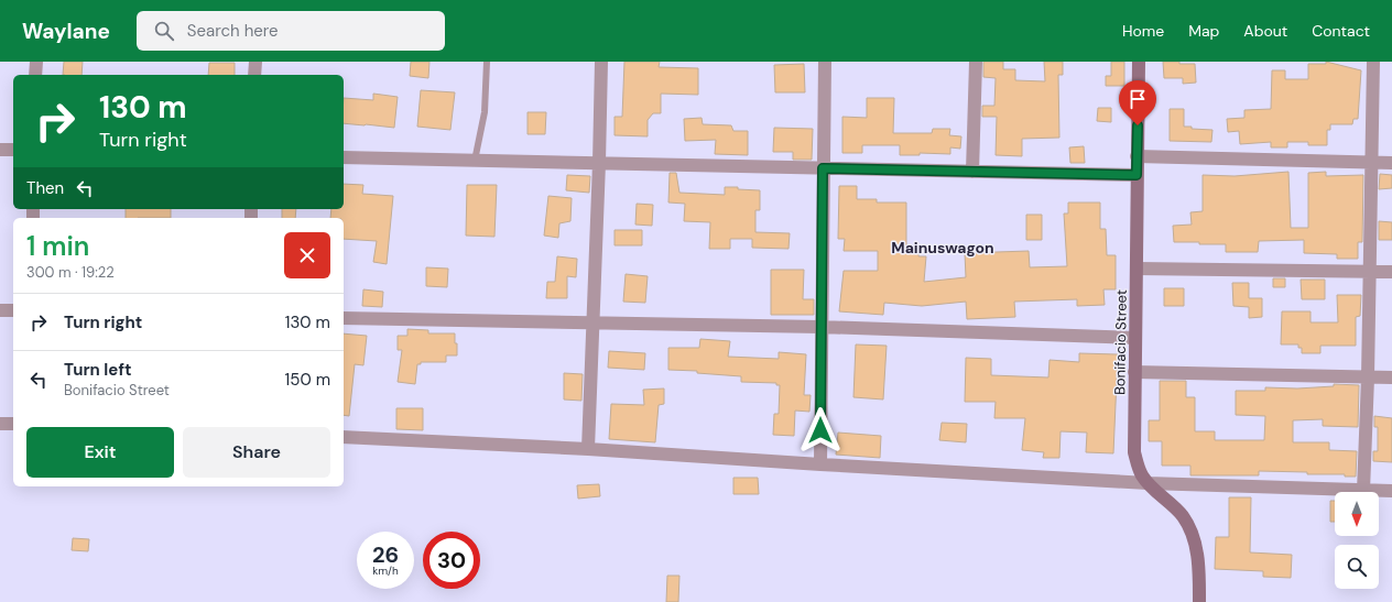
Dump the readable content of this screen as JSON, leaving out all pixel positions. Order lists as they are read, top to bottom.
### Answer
{
  "streets": {
    "street": ["Bonifacio Street"]
  },
  "districts": ["Mainuswagon"],
  "north": "bottom",
  "page": {
    "header": "Waylane",
    "search": "Search here",
    "nav": [
      "Home",
      "Map",
      "About",
      "Contact"
    ],
    "turn": ["130 m", "Turn right"],
    "then": "Then",
    "heading": ["1 min", "300 m · 19:22"],
    "list": [
      {
        "name": "Turn right",
        "value": "130 m"
      },
      {
        "name": "Turn left",
        "note": "Bonifacio Street",
        "value": "150 m"
      }
    ],
    "buttons": ["Exit", "Share"],
    "speed": "26 km/h",
    "limit": "30"
  }
}
